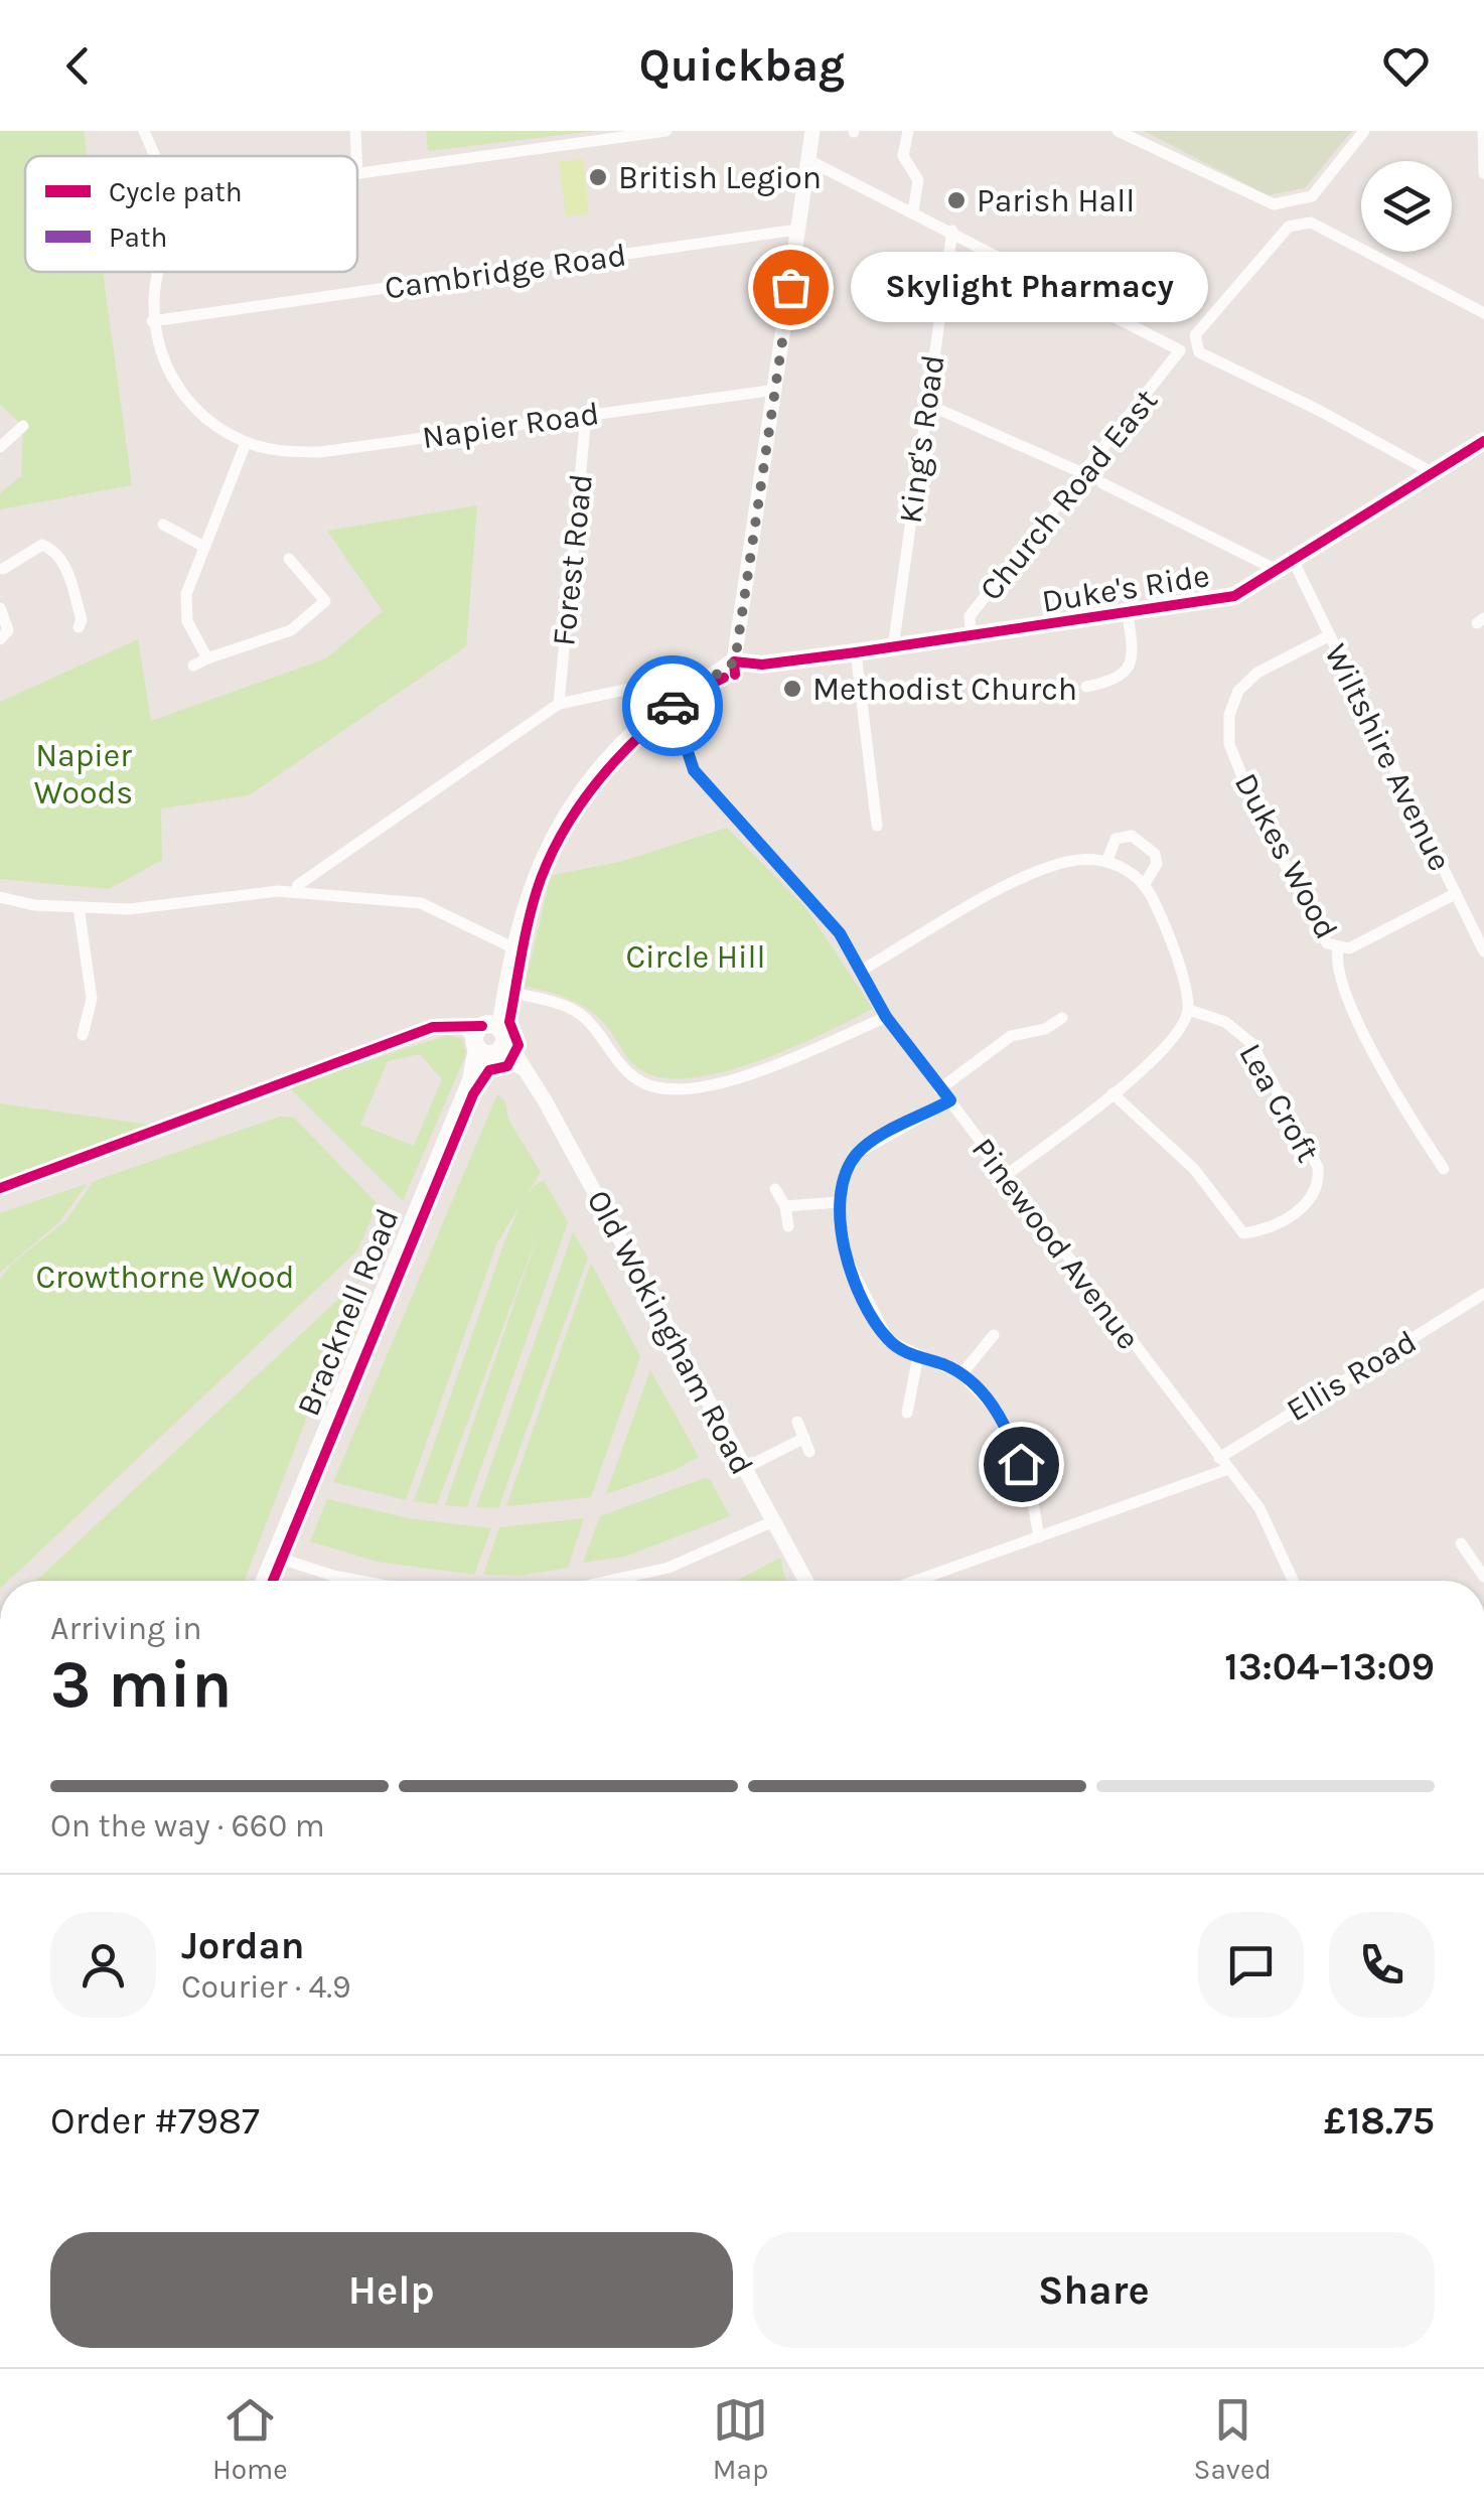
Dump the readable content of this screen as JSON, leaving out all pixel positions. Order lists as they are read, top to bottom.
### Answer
{
  "streets": {
    "main road": ["Duke's Ride", "Bracknell Road"],
    "street": [
      "Cambridge Road",
      "Napier Road",
      "King's Road",
      "Church Road East",
      "Forest Road",
      "Wiltshire Avenue",
      "Dukes Wood",
      "Lea Croft",
      "Pinewood Avenue",
      "Old Wokingham Road",
      "Ellis Road"
    ]
  },
  "crossings": [
    ["Napier Road", "Forest Road"],
    ["King's Road", "Duke's Ride"],
    ["Church Road East", "Duke's Ride"],
    ["Duke's Ride", "Wiltshire Avenue"],
    ["Duke's Ride", "Bracknell Road"],
    ["Wiltshire Avenue", "Dukes Wood"],
    ["Pinewood Avenue", "Bracknell Road"],
    ["Pinewood Avenue", "Ellis Road"],
    ["Bracknell Road", "Old Wokingham Road"]
  ],
  "parks": ["Napier Woods", "Circle Hill", "Crowthorne Wood"],
  "places": [
    "British Legion",
    "Parish Hall",
    "Skylight Pharmacy",
    "Methodist Church"
  ],
  "legend": ["Cycle path", "Path"],
  "page": {
    "header": "Quickbag",
    "bubble": "Skylight Pharmacy",
    "heading": ["3 min", "Arriving in", "13:04–13:09"],
    "panel": [
      "Jordan",
      "Courier · 4.9",
      "Order #7987",
      "£18.75"
    ],
    "bar": "On the way · 660 m",
    "buttons": ["Help", "Share"],
    "tabs": ["Home", "Map", "Saved"]
  }
}
